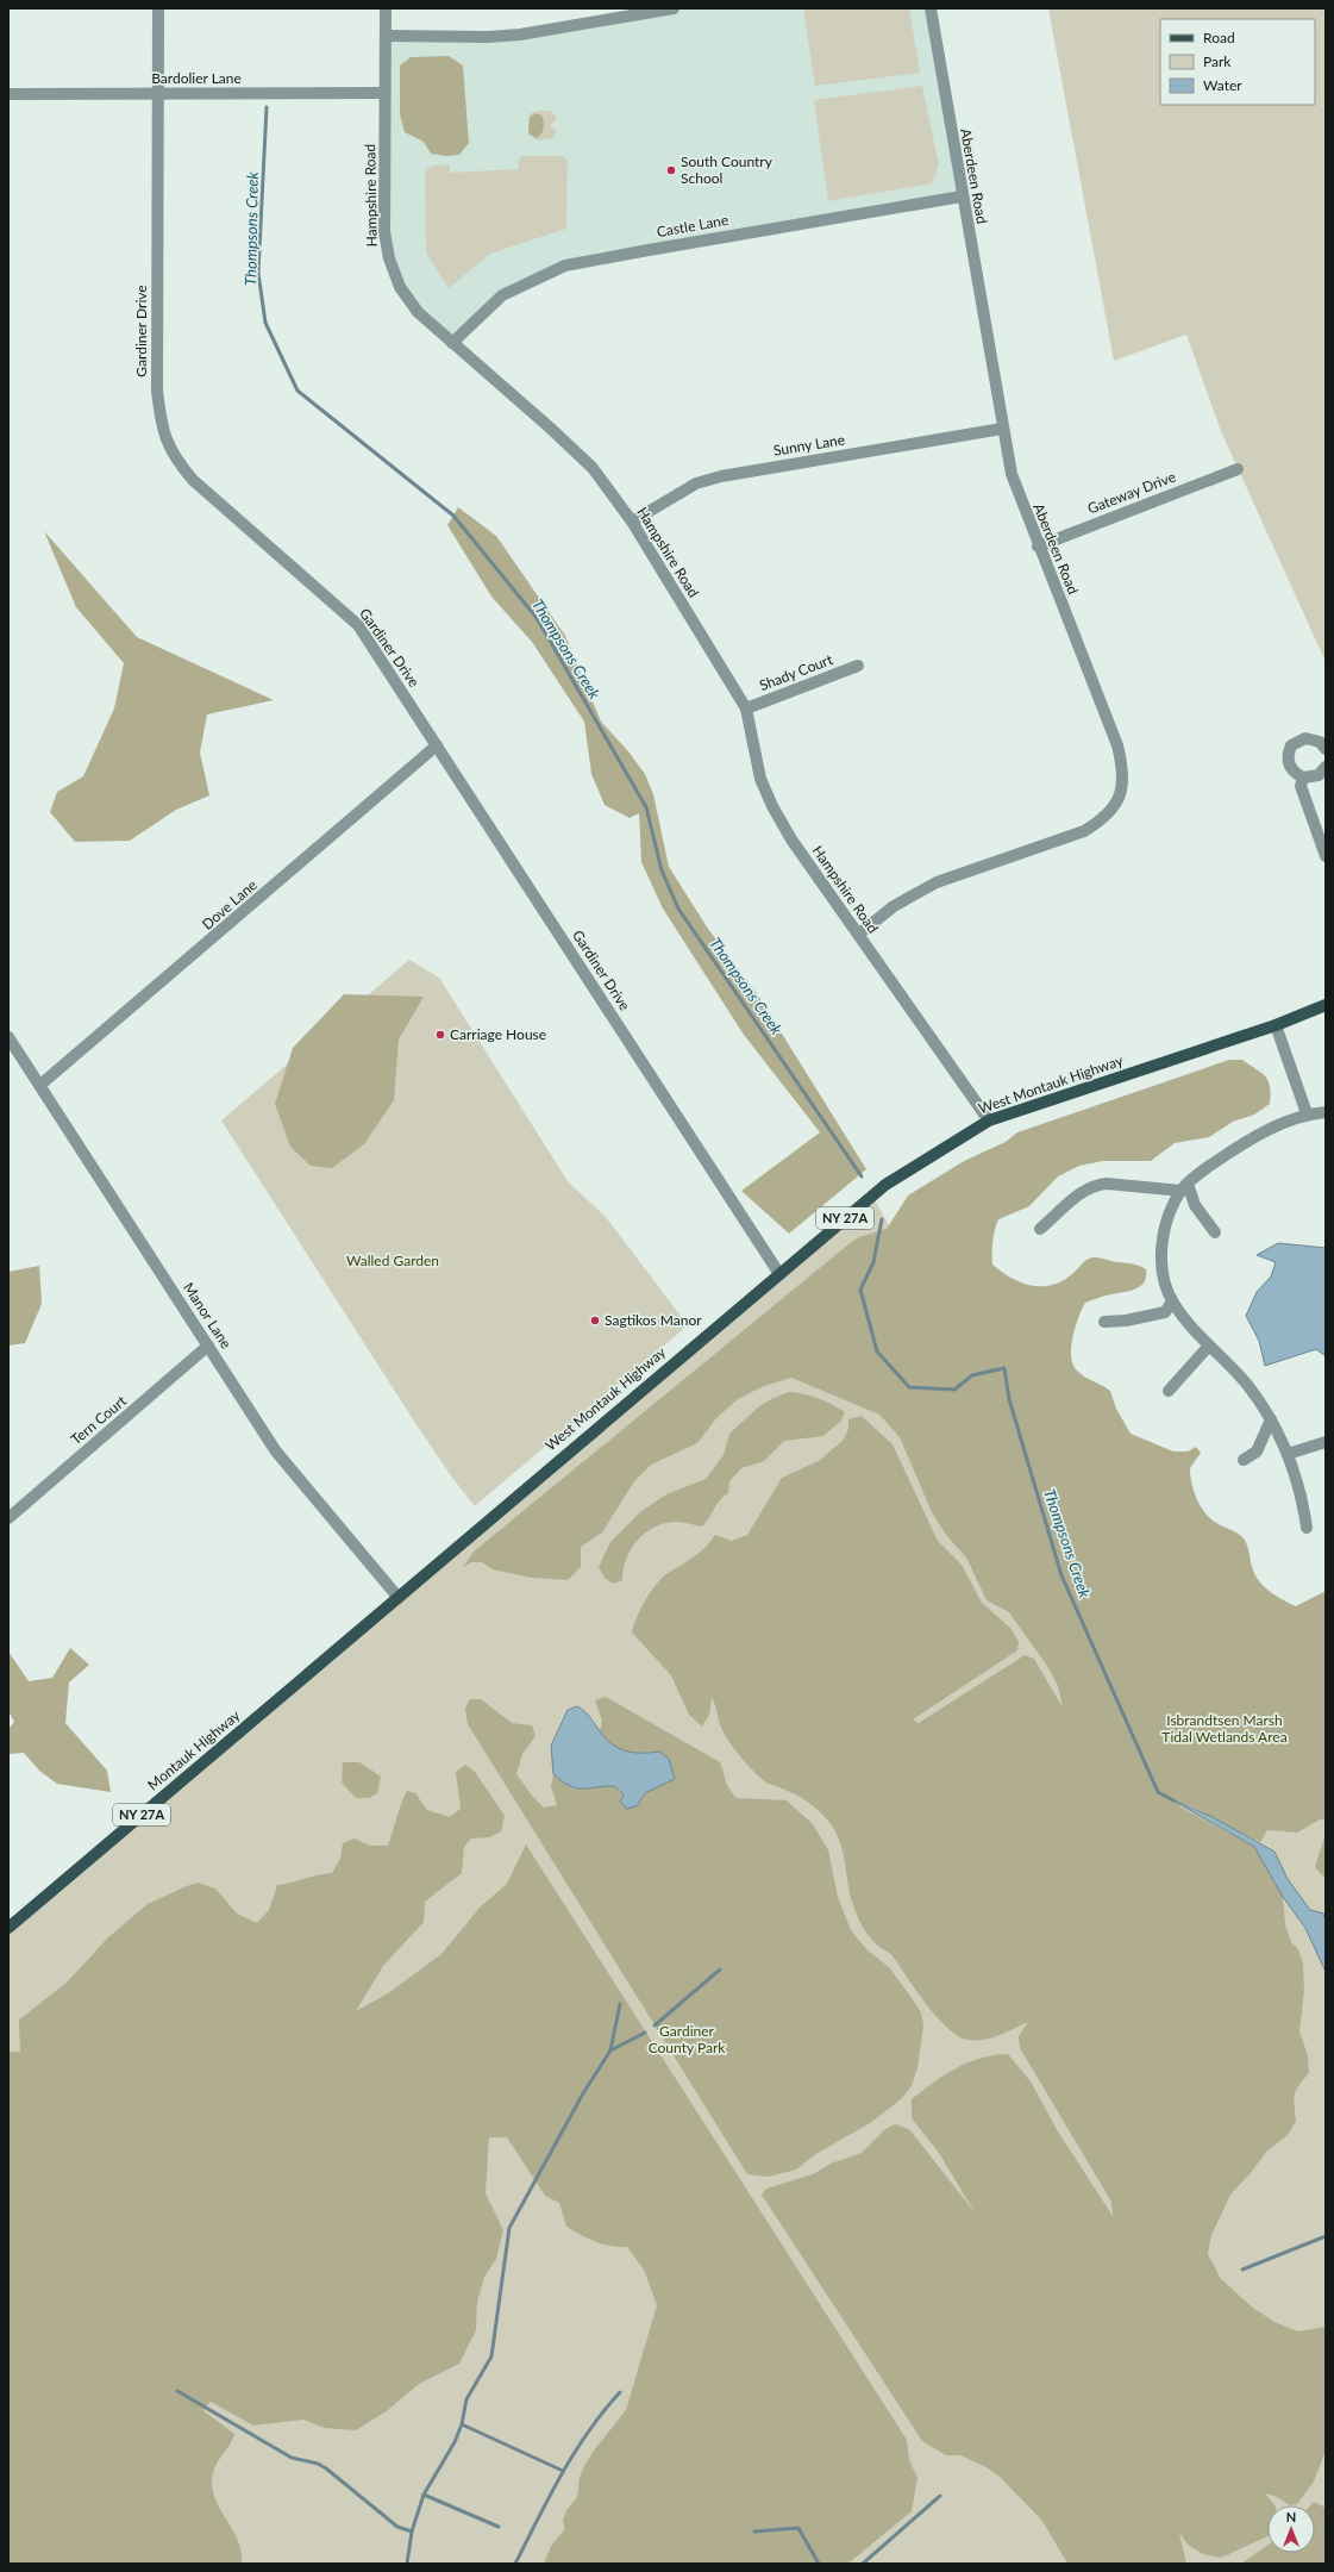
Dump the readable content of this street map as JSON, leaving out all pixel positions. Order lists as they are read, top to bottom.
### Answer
{
  "streets": {
    "main road": ["West Montauk Highway", "NY 27A", "Montauk Highway"],
    "street": [
      "Bardolier Lane",
      "Aberdeen Road",
      "Hampshire Road",
      "Castle Lane",
      "Gardiner Drive",
      "Sunny Lane",
      "Gateway Drive",
      "Shady Court",
      "Dove Lane",
      "Manor Lane",
      "Tern Court"
    ]
  },
  "crossings": [
    ["Bardolier Lane", "Hampshire Road"],
    ["Bardolier Lane", "Gardiner Drive"],
    ["Aberdeen Road", "Hampshire Road"],
    ["Aberdeen Road", "Castle Lane"],
    ["Aberdeen Road", "Sunny Lane"],
    ["Aberdeen Road", "Gateway Drive"],
    ["Hampshire Road", "Castle Lane"],
    ["Hampshire Road", "Sunny Lane"],
    ["Hampshire Road", "Shady Court"],
    ["Hampshire Road", "West Montauk Highway"],
    ["Gardiner Drive", "Dove Lane"],
    ["Gardiner Drive", "West Montauk Highway"],
    ["Dove Lane", "Manor Lane"],
    ["West Montauk Highway", "Manor Lane"],
    ["West Montauk Highway", "Montauk Highway"],
    ["Manor Lane", "Tern Court"],
    ["Manor Lane", "Montauk Highway"]
  ],
  "water": ["Thompsons Creek"],
  "parks": ["Walled Garden", "Isbrandtsen Marsh Tidal Wetlands Area", "Gardiner County Park"],
  "places": ["South Country School", "Carriage House", "Sagtikos Manor"],
  "legend": ["Road", "Park", "Water"],
  "north": "top"
}
